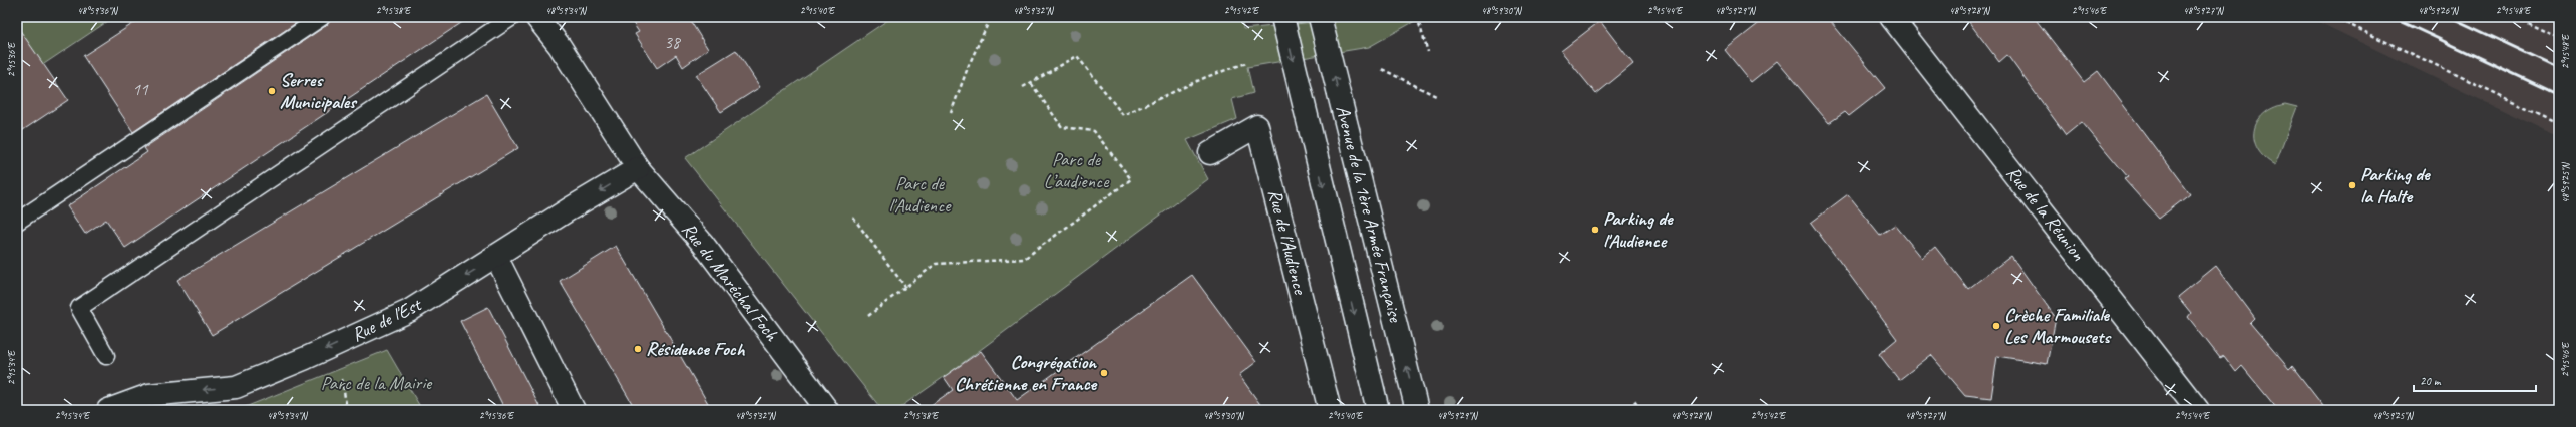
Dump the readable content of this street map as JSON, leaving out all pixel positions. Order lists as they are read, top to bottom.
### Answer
{
  "streets": {
    "street": [
      "Avenue de la 1ère Armée Française",
      "Rue de la Réunion",
      "Rue de l'Audience",
      "Rue du Maréchal Foch",
      "Rue de l'Est"
    ]
  },
  "crossings": [
    ["Rue du Maréchal Foch", "Rue de l'Est"]
  ],
  "one_way": ["Rue de l'Est"],
  "parks": ["Parc de L’audience", "Parc de l'Audience", "Parc de la Mairie"],
  "places": [
    "Serres Municipales",
    "Parking de la Halte",
    "Parking de l'Audience",
    "Crèche Familiale Les Marmousets",
    "Résidence Foch",
    "Congrégation Chrétienne en France"
  ],
  "house_numbers": ["38", "11"],
  "scale_bar": "20 m",
  "coordinates": [
    "48°59'36\"N",
    "2°15'38\"E",
    "48°59'34\"N",
    "2°15'40\"E",
    "48°59'32\"N",
    "2°15'42\"E",
    "48°59'30\"N",
    "2°15'44\"E",
    "48°59'29\"N",
    "48°59'28\"N",
    "2°15'46\"E",
    "48°59'27\"N",
    "48°59'26\"N",
    "2°15'48\"E",
    "2°15'36\"E",
    "48°59'25\"N",
    "2°15'34\"E"
  ]
}
